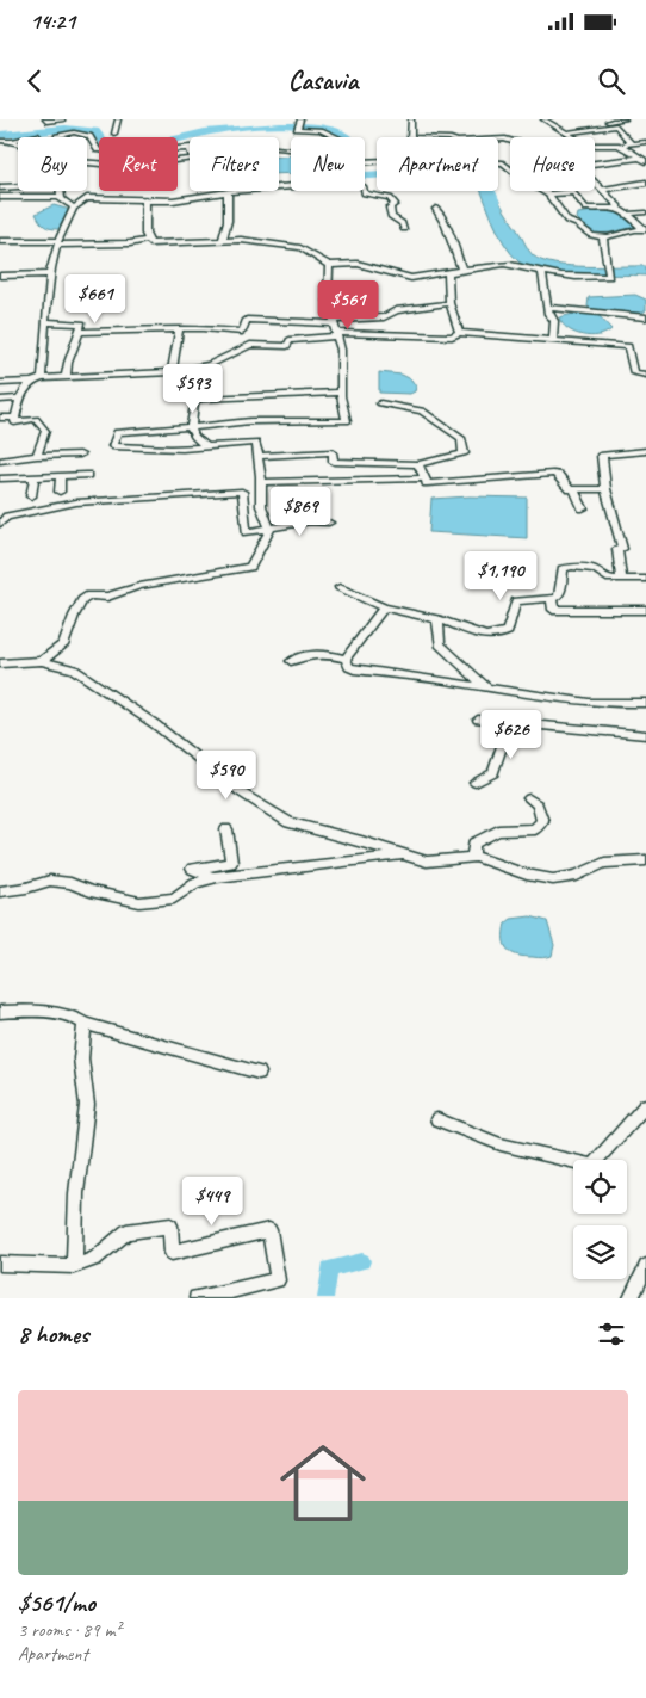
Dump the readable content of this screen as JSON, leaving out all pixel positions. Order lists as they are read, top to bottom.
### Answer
{
  "page": {
    "status": "14:21",
    "header": "Casavia",
    "chip": [
      "Buy",
      "Rent",
      "Filters",
      "New",
      "Apartment",
      "House"
    ],
    "price": [
      "$661",
      "$561",
      "$593",
      "$869",
      "$1,190",
      "$626",
      "$590",
      "$449"
    ],
    "heading": "8 homes",
    "list": [
      {
        "name": "$561/mo",
        "note": "3 rooms · 89 m² · Apartment"
      }
    ]
  }
}
